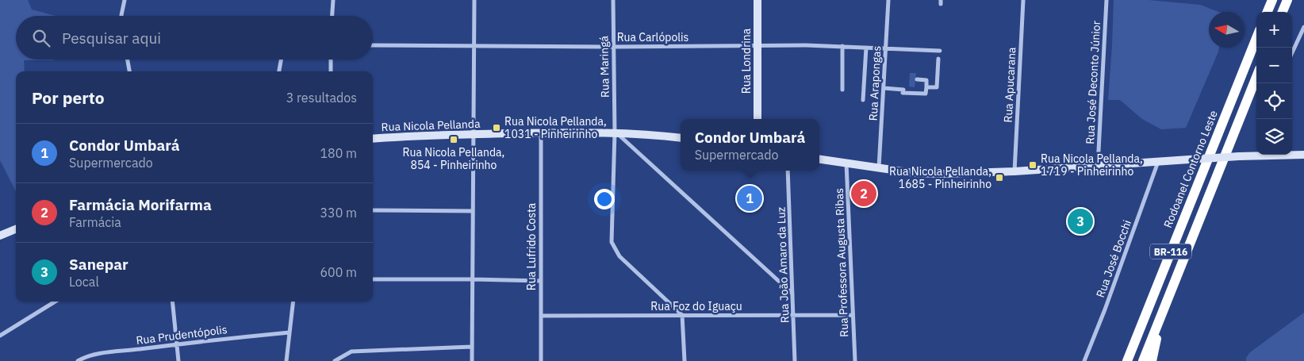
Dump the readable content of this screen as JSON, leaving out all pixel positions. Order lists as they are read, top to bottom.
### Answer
{
  "streets": {
    "highway": ["Rodoanel Contorno Leste", "BR-116"],
    "main road": ["Rua Londrina", "Rua Nicola Pellanda"],
    "street": [
      "Rua Carlópolis",
      "Rua Maringá",
      "Rua José Deconto Júnior",
      "Rua Arapongas",
      "Rua Apucarana",
      "Rua Lufrido Costa",
      "Rua José Bocchi",
      "Rua Professora Augusta Ribas",
      "Rua João Amaro da Luz",
      "Rua Foz do Iguaçu",
      "Rua Prudentópolis"
    ]
  },
  "crossings": [
    ["Rua Carlópolis", "Rua Londrina"],
    ["Rua Carlópolis", "Rua Maringá"],
    ["Rua Carlópolis", "Rua Arapongas"],
    ["Rua Maringá", "Rua Nicola Pellanda"],
    ["Rua Maringá", "Rua Foz do Iguaçu"],
    ["Rua Nicola Pellanda", "Rua Lufrido Costa"],
    ["Rua Lufrido Costa", "Rua Foz do Iguaçu"],
    ["Rua Professora Augusta Ribas", "Rua Foz do Iguaçu"],
    ["Rua João Amaro da Luz", "Rua Foz do Iguaçu"]
  ],
  "places": {
    "transit": [
      "Rua Nicola Pellanda, 1031 - Pinheirinho",
      "Rua Nicola Pellanda, 854 - Pinheirinho",
      "Rua Nicola Pellanda, 1719 - Pinheirinho",
      "Rua Nicola Pellanda, 1685 - Pinheirinho"
    ]
  },
  "north": "left",
  "page": {
    "map_buttons": ["+", "−"],
    "search": "Pesquisar aqui",
    "heading": ["Por perto", "3 resultados"],
    "popup": ["Condor Umbará", "Supermercado"],
    "list": [
      {
        "mark": "1",
        "name": "Condor Umbará",
        "note": "Supermercado",
        "value": "180 m"
      },
      {
        "mark": "2",
        "name": "Farmácia Morifarma",
        "note": "Farmácia",
        "value": "330 m"
      },
      {
        "mark": "3",
        "name": "Sanepar",
        "note": "Local",
        "value": "600 m"
      }
    ],
    "pins": ["2", "1", "3"]
  }
}
